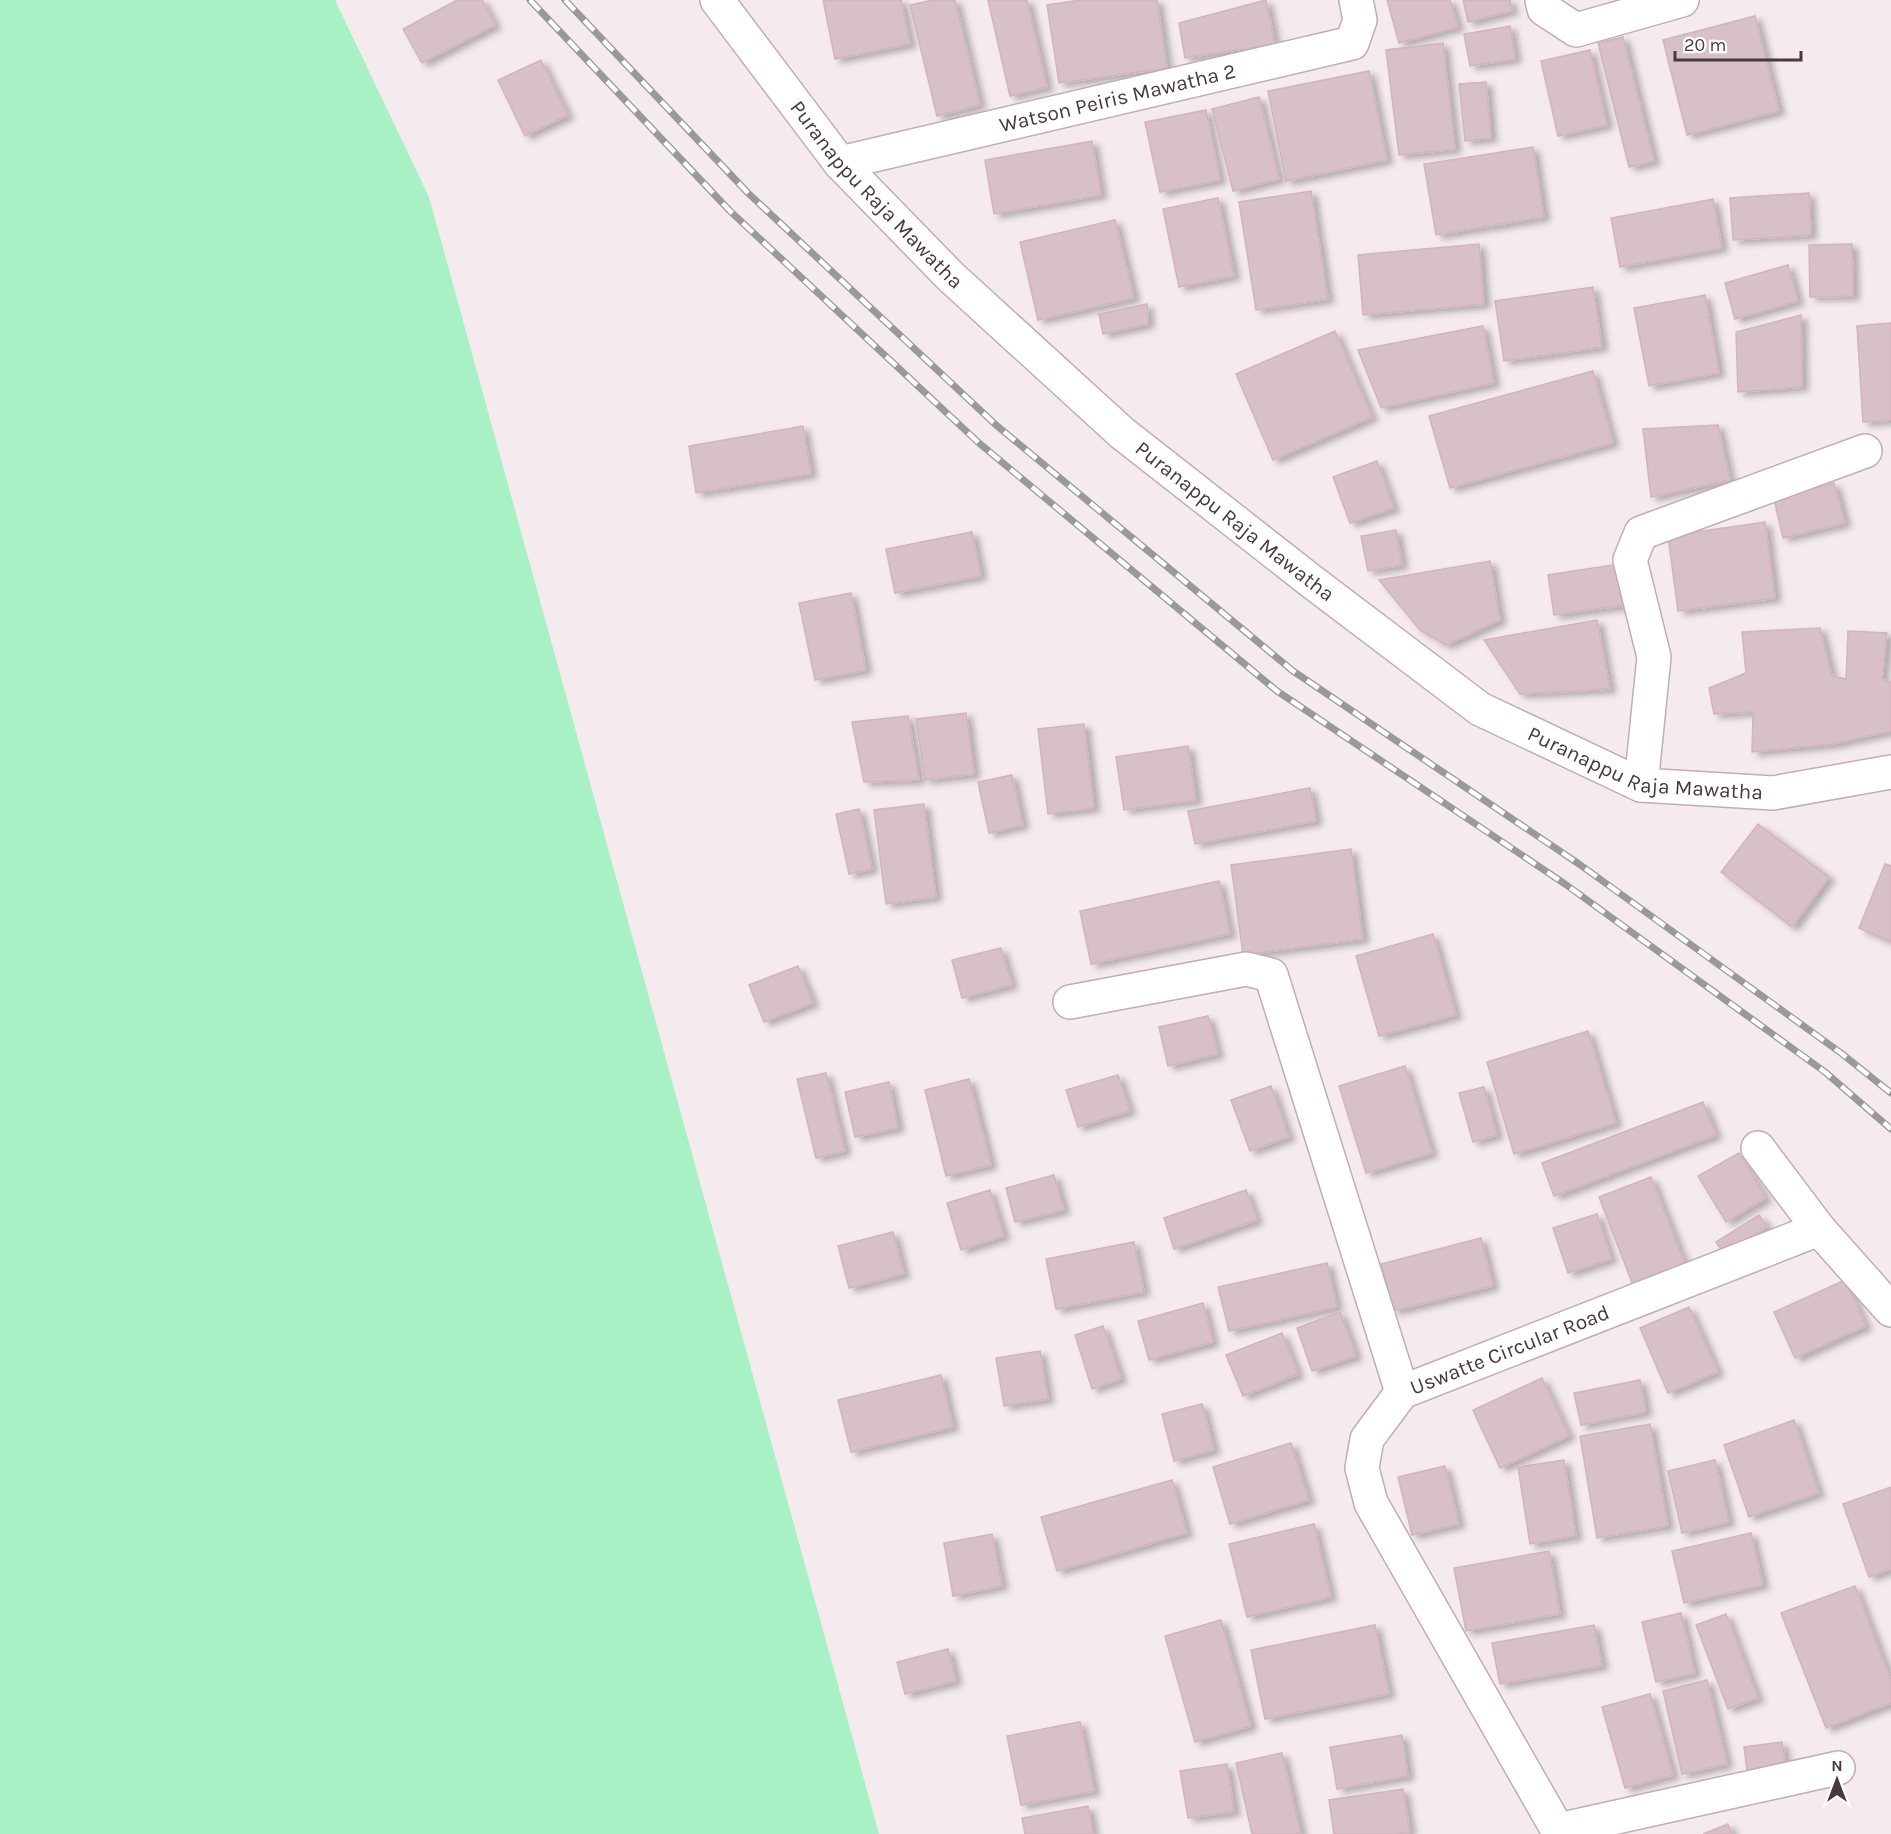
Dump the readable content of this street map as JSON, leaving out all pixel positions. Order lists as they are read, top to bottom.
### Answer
{
  "streets": {
    "street": ["Watson Peiris Mawatha 2", "Puranappu Raja Mawatha", "Uswatte Circular Road"]
  },
  "crossings": [
    ["Watson Peiris Mawatha 2", "Puranappu Raja Mawatha"]
  ],
  "scale_bar": "20 m",
  "north": "top"
}
